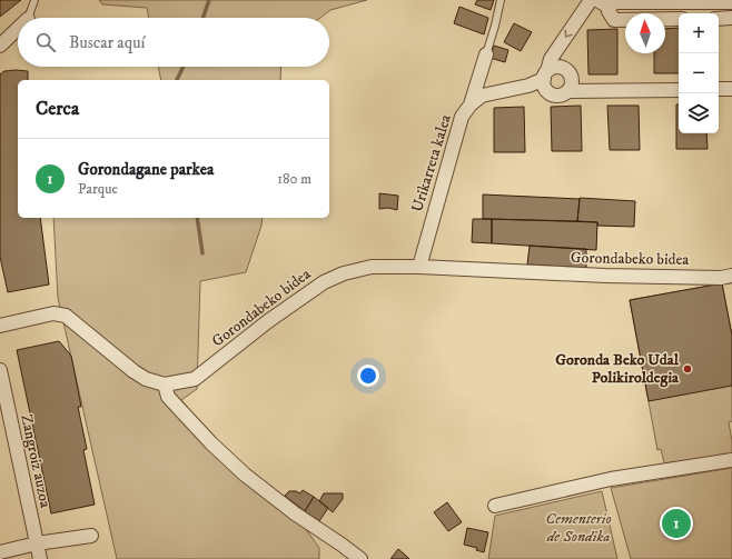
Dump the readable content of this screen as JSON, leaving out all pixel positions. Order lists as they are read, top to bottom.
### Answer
{
  "streets": {
    "street": ["Urikarreta kalea", "Gorondabeko bidea", "Zangroiz auzoa"]
  },
  "crossings": [
    ["Urikarreta kalea", "Gorondabeko bidea"]
  ],
  "parks": ["Cementerio de Sondika"],
  "places": ["Goronda Beko Udal Polikiroldegia"],
  "north": "top",
  "page": {
    "map_buttons": ["+", "−"],
    "search": "Buscar aquí",
    "heading": "Cerca",
    "list": [
      {
        "mark": "1",
        "name": "Gorondagane parkea",
        "note": "Parque",
        "value": "180 m"
      }
    ],
    "pins": "1"
  }
}
